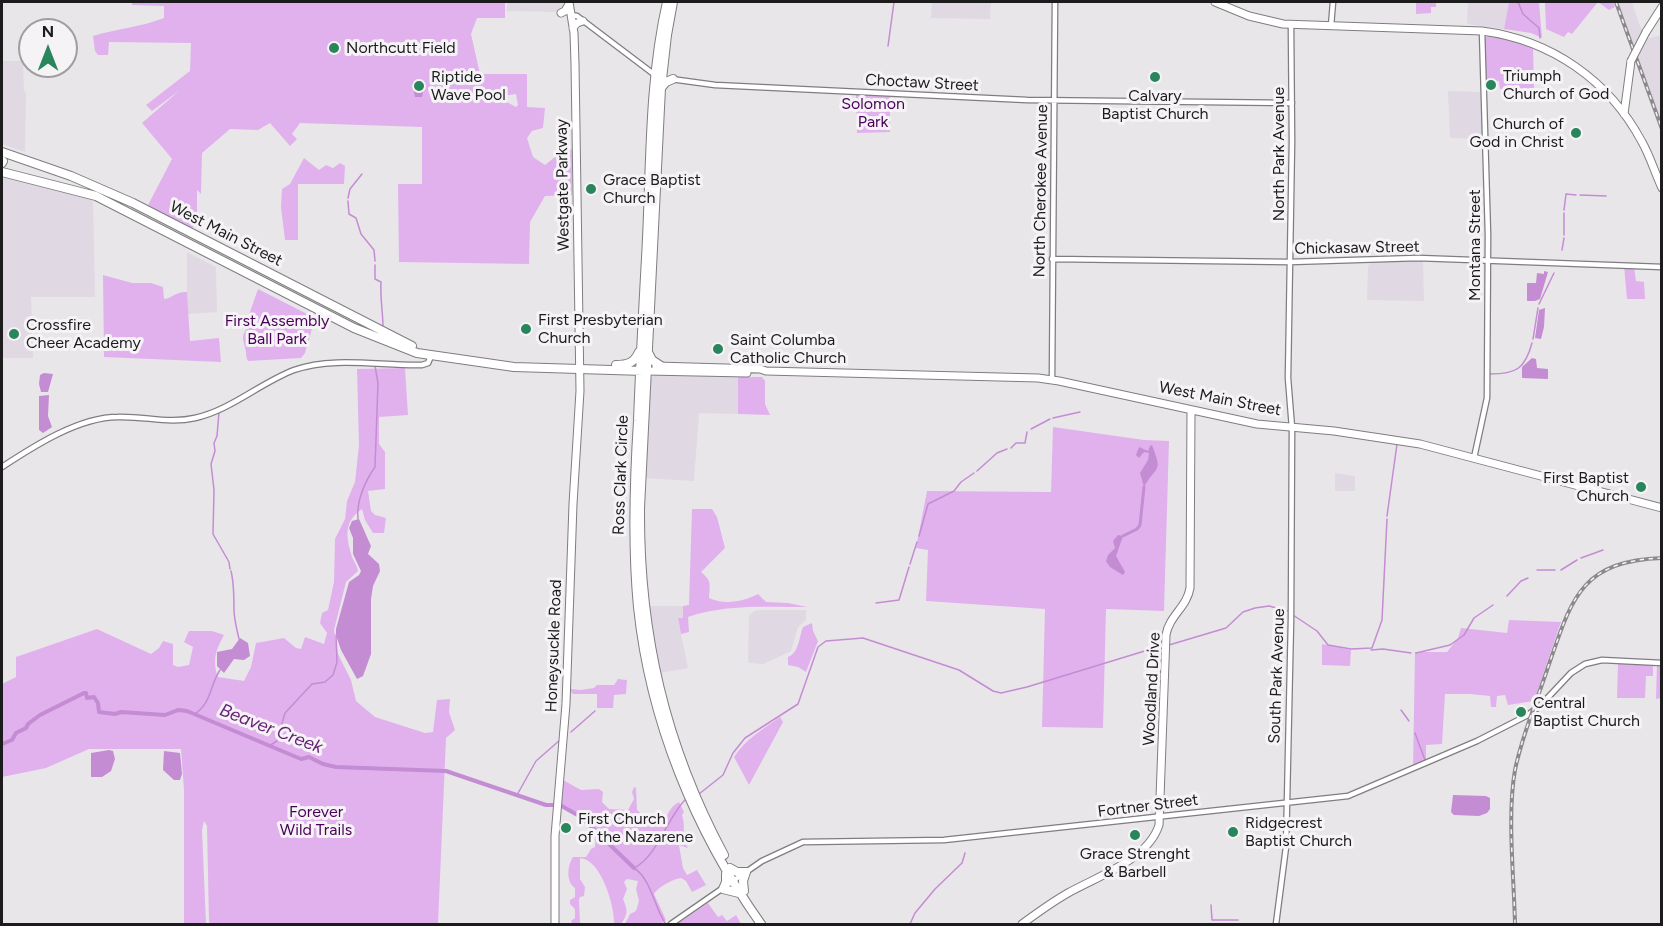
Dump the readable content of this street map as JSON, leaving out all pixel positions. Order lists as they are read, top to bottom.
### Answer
{
  "streets": {
    "highway": ["West Main Street", "Ross Clark Circle"],
    "main road": ["Westgate Parkway", "Honeysuckle Road", "Woodland Drive"],
    "street": [
      "Choctaw Street",
      "North Park Avenue",
      "North Cherokee Avenue",
      "Montana Street",
      "Chickasaw Street",
      "South Park Avenue",
      "Fortner Street"
    ]
  },
  "crossings": [
    ["Choctaw Street", "North Park Avenue"],
    ["Choctaw Street", "North Cherokee Avenue"],
    ["Choctaw Street", "Ross Clark Circle"],
    ["North Park Avenue", "West Main Street"],
    ["North Park Avenue", "Chickasaw Street"],
    ["North Park Avenue", "South Park Avenue"],
    ["Westgate Parkway", "West Main Street"],
    ["Westgate Parkway", "Honeysuckle Road"],
    ["North Cherokee Avenue", "West Main Street"],
    ["North Cherokee Avenue", "Chickasaw Street"],
    ["West Main Street", "Montana Street"],
    ["West Main Street", "Ross Clark Circle"],
    ["West Main Street", "Honeysuckle Road"],
    ["West Main Street", "South Park Avenue"],
    ["West Main Street", "Woodland Drive"],
    ["Montana Street", "Chickasaw Street"],
    ["Ross Clark Circle", "Fortner Street"],
    ["South Park Avenue", "Fortner Street"],
    ["Woodland Drive", "Fortner Street"]
  ],
  "water": ["Beaver Creek"],
  "parks": ["Solomon Park", "First Assembly Ball Park", "Forever Wild Trails"],
  "places": [
    "Northcutt Field",
    "Calvary Baptist Church",
    "Triumph Church of God",
    "Riptide Wave Pool",
    "Church of God in Christ",
    "Grace Baptist Church",
    "First Presbyterian Church",
    "Crossfire Cheer Academy",
    "Saint Columba Catholic Church",
    "First Baptist Church",
    "Central Baptist Church",
    "First Church of the Nazarene",
    "Ridgecrest Baptist Church",
    "Grace Strenght & Barbell"
  ],
  "north": "top"
}
